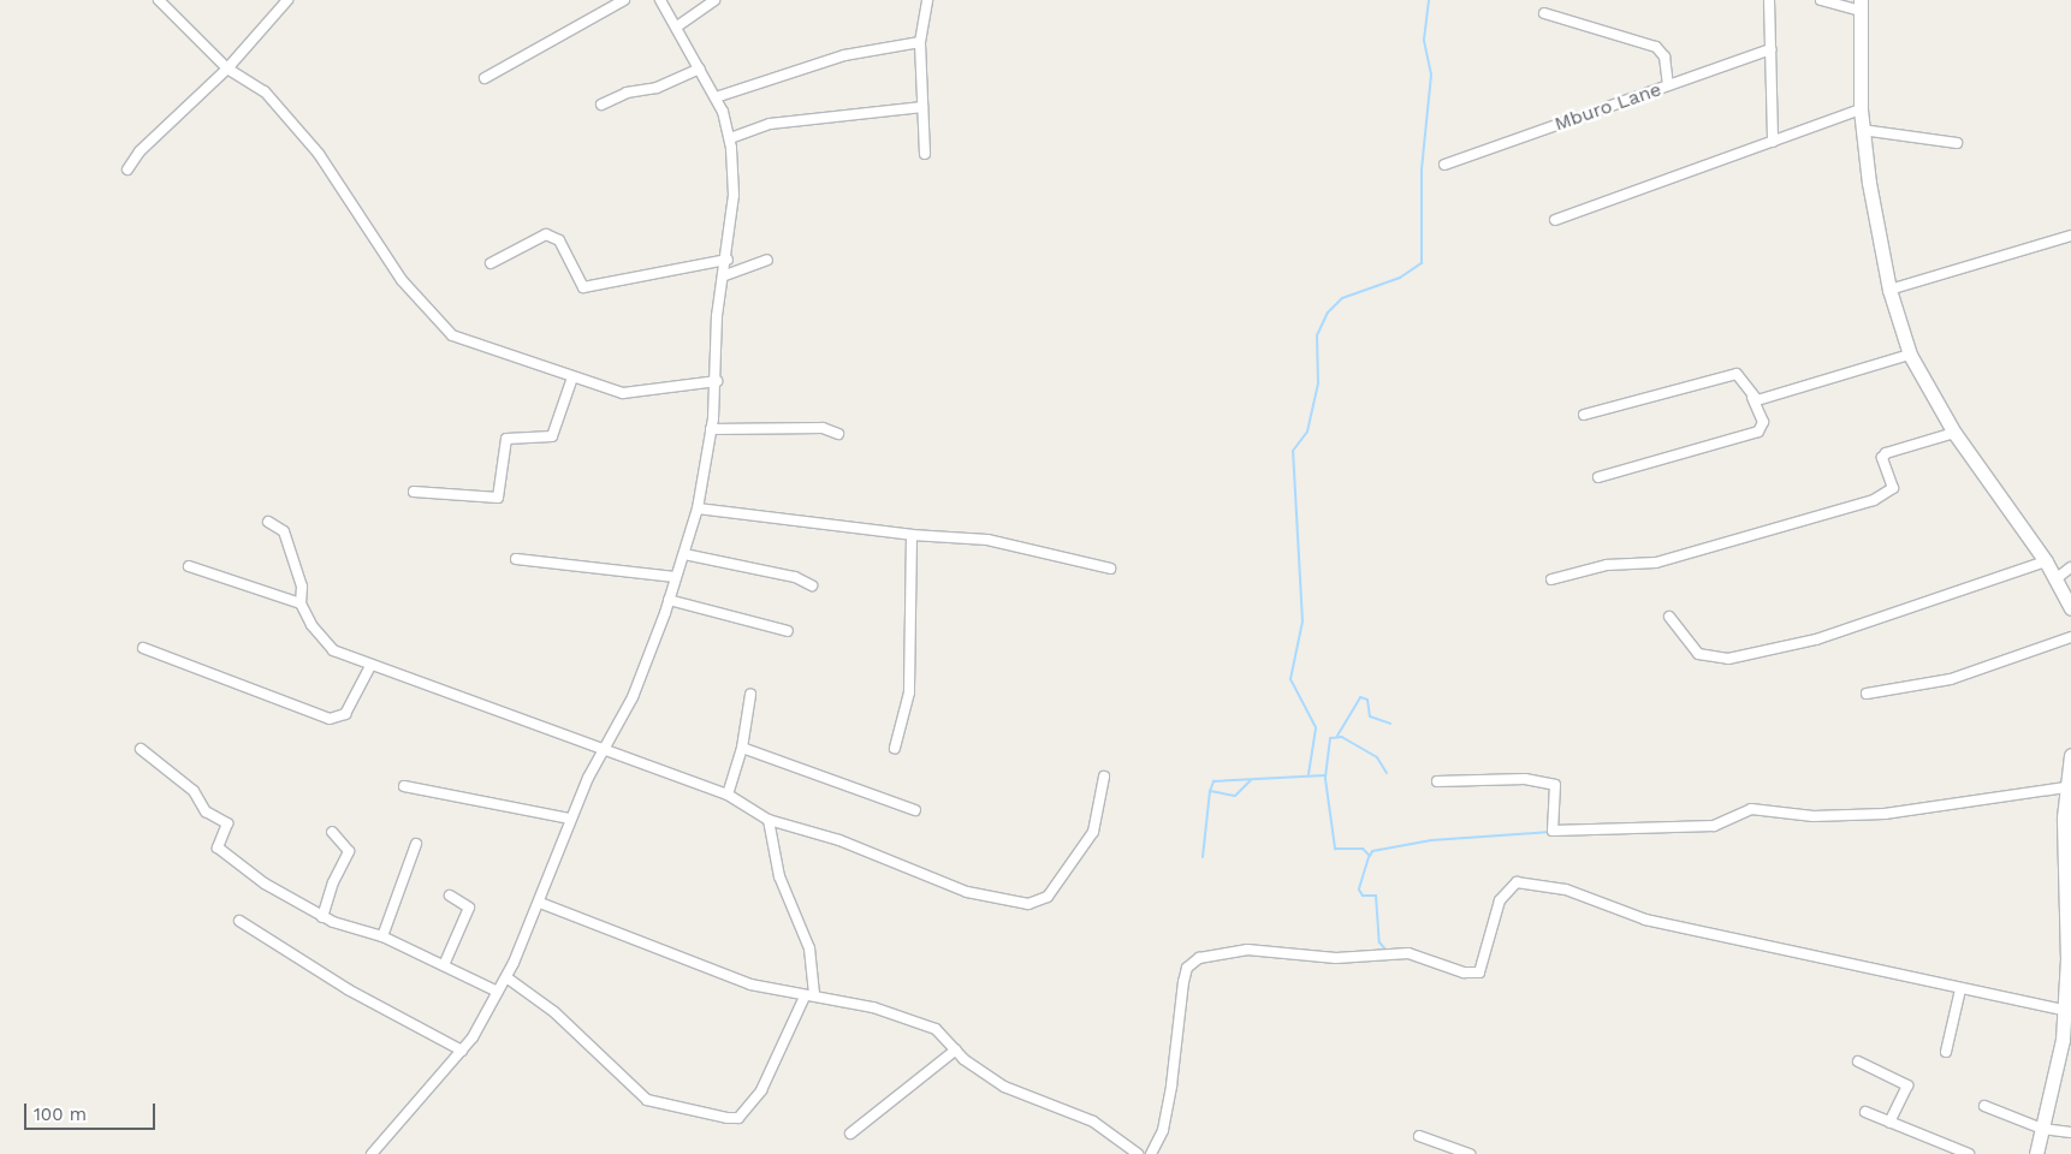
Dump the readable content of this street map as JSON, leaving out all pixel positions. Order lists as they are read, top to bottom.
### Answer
{
  "streets": {
    "street": ["Mburo Lane"]
  },
  "scale_bar": "100 m"
}
